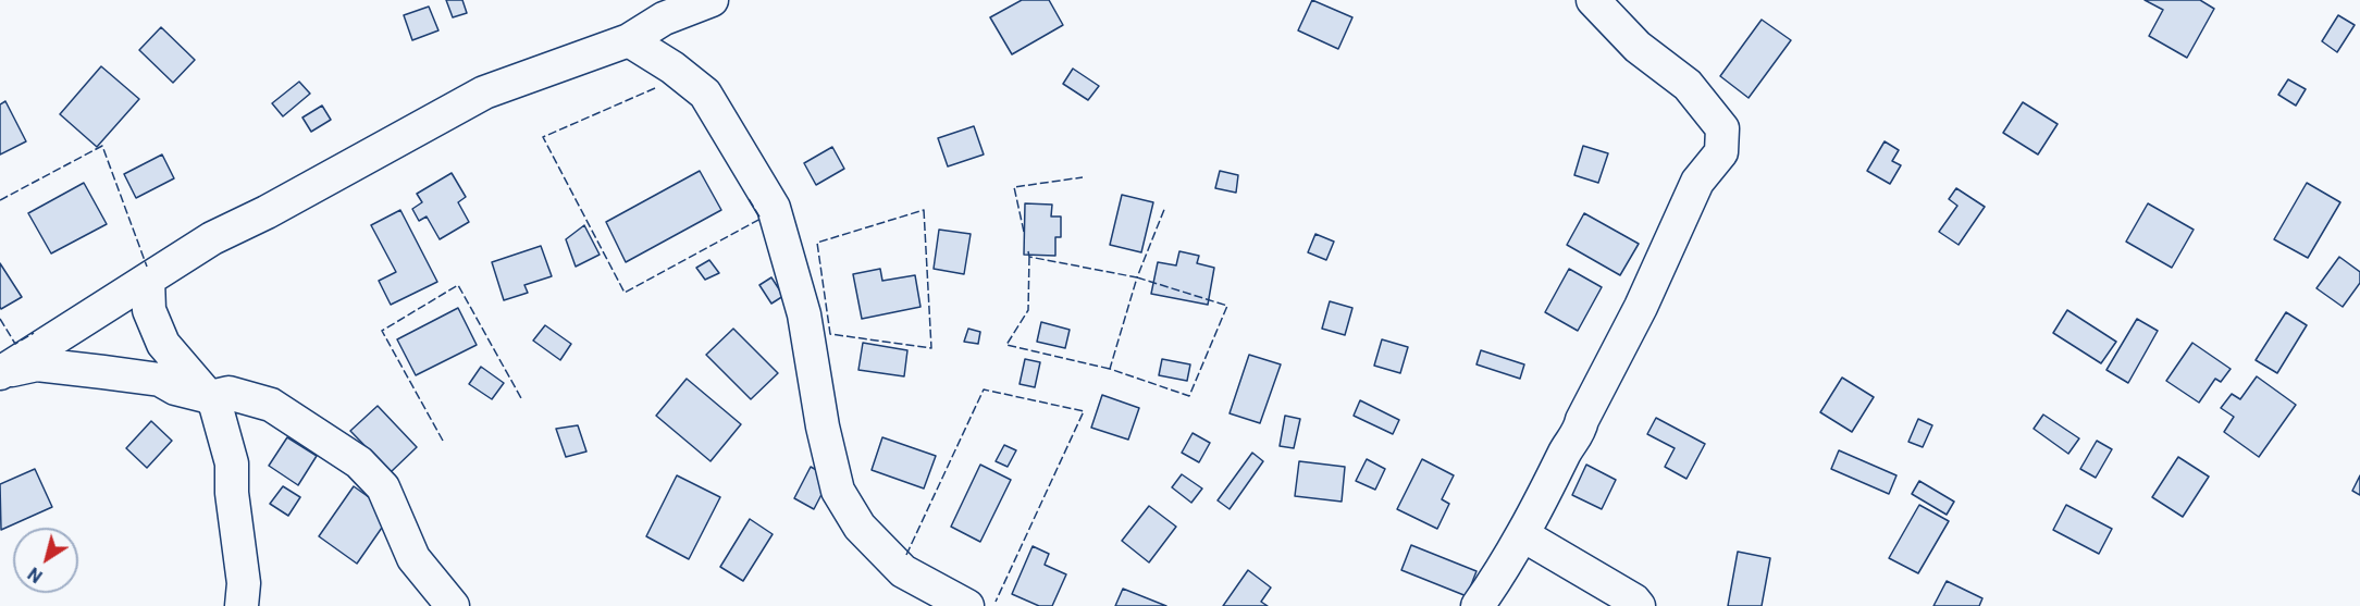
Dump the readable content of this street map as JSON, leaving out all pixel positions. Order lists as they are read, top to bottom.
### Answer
{
  "north": "bottom left"
}
